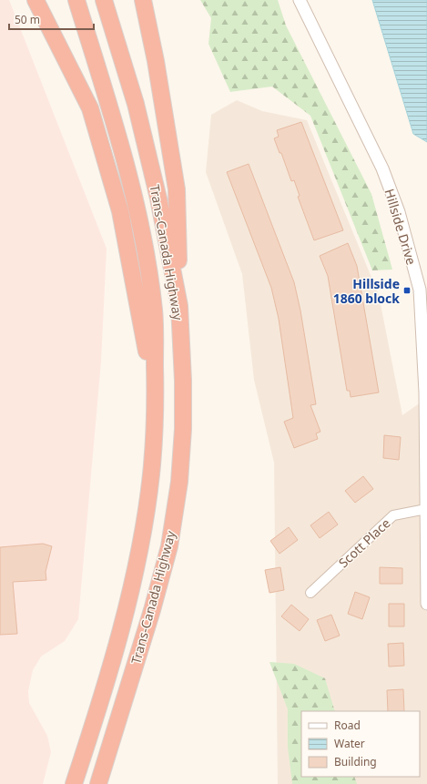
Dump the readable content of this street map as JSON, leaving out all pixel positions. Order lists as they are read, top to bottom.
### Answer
{
  "streets": {
    "highway": ["Trans-Canada Highway"],
    "street": ["Hillside Drive", "Scott Place"]
  },
  "crossings": [
    ["Hillside Drive", "Scott Place"]
  ],
  "places": {
    "transit": ["Hillside 1860 block"]
  },
  "legend": ["Road", "Water", "Building"],
  "scale_bar": "50 m"
}
